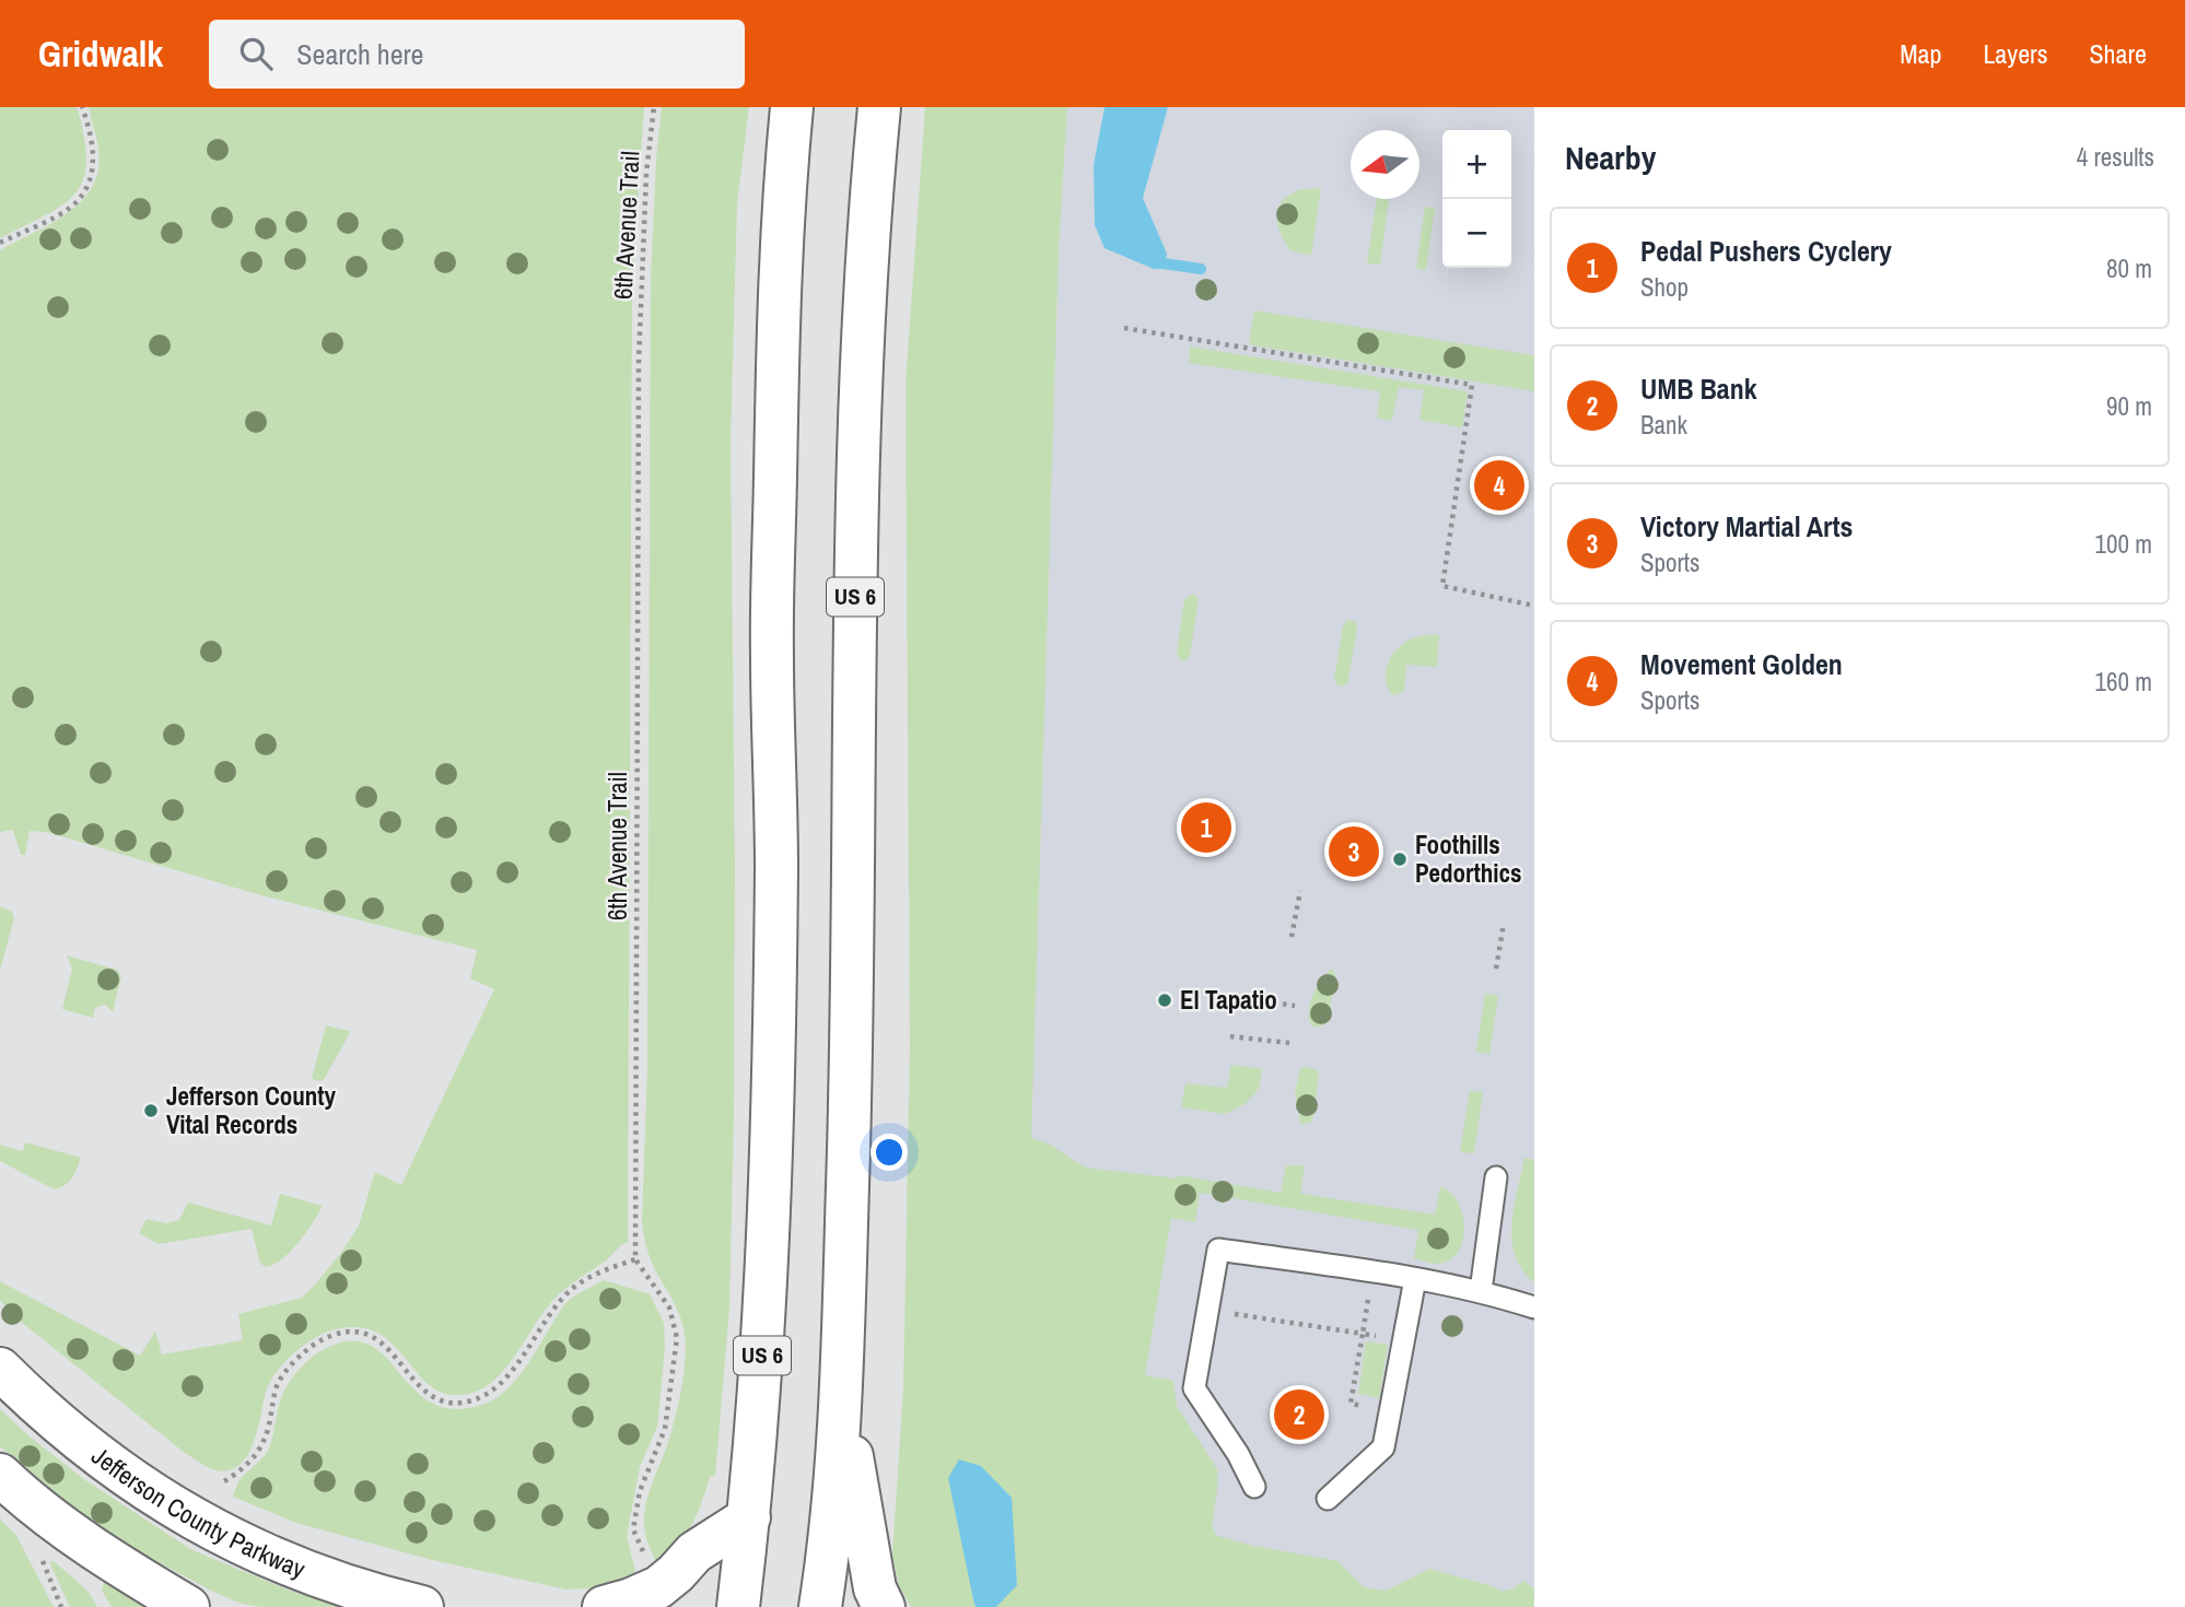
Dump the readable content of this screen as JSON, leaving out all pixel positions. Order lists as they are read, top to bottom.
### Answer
{
  "streets": {
    "main road": ["US 6", "Jefferson County Parkway"],
    "path": ["6th Avenue Trail"]
  },
  "places": ["Foothills Pedorthics", "El Tapatio", "Jefferson County Vital Records"],
  "north": "left",
  "page": {
    "header": "Gridwalk",
    "search": "Search here",
    "nav": ["Map", "Layers", "Share"],
    "heading": ["Nearby", "4 results"],
    "map_buttons": ["+", "−"],
    "list": [
      {
        "mark": "1",
        "name": "Pedal Pushers Cyclery",
        "note": "Shop",
        "value": "80 m"
      },
      {
        "mark": "2",
        "name": "UMB Bank",
        "note": "Bank",
        "value": "90 m"
      },
      {
        "mark": "3",
        "name": "Victory Martial Arts",
        "note": "Sports",
        "value": "100 m"
      },
      {
        "mark": "4",
        "name": "Movement Golden",
        "note": "Sports",
        "value": "160 m"
      }
    ],
    "pins": [
      "4",
      "1",
      "3",
      "2"
    ]
  }
}
